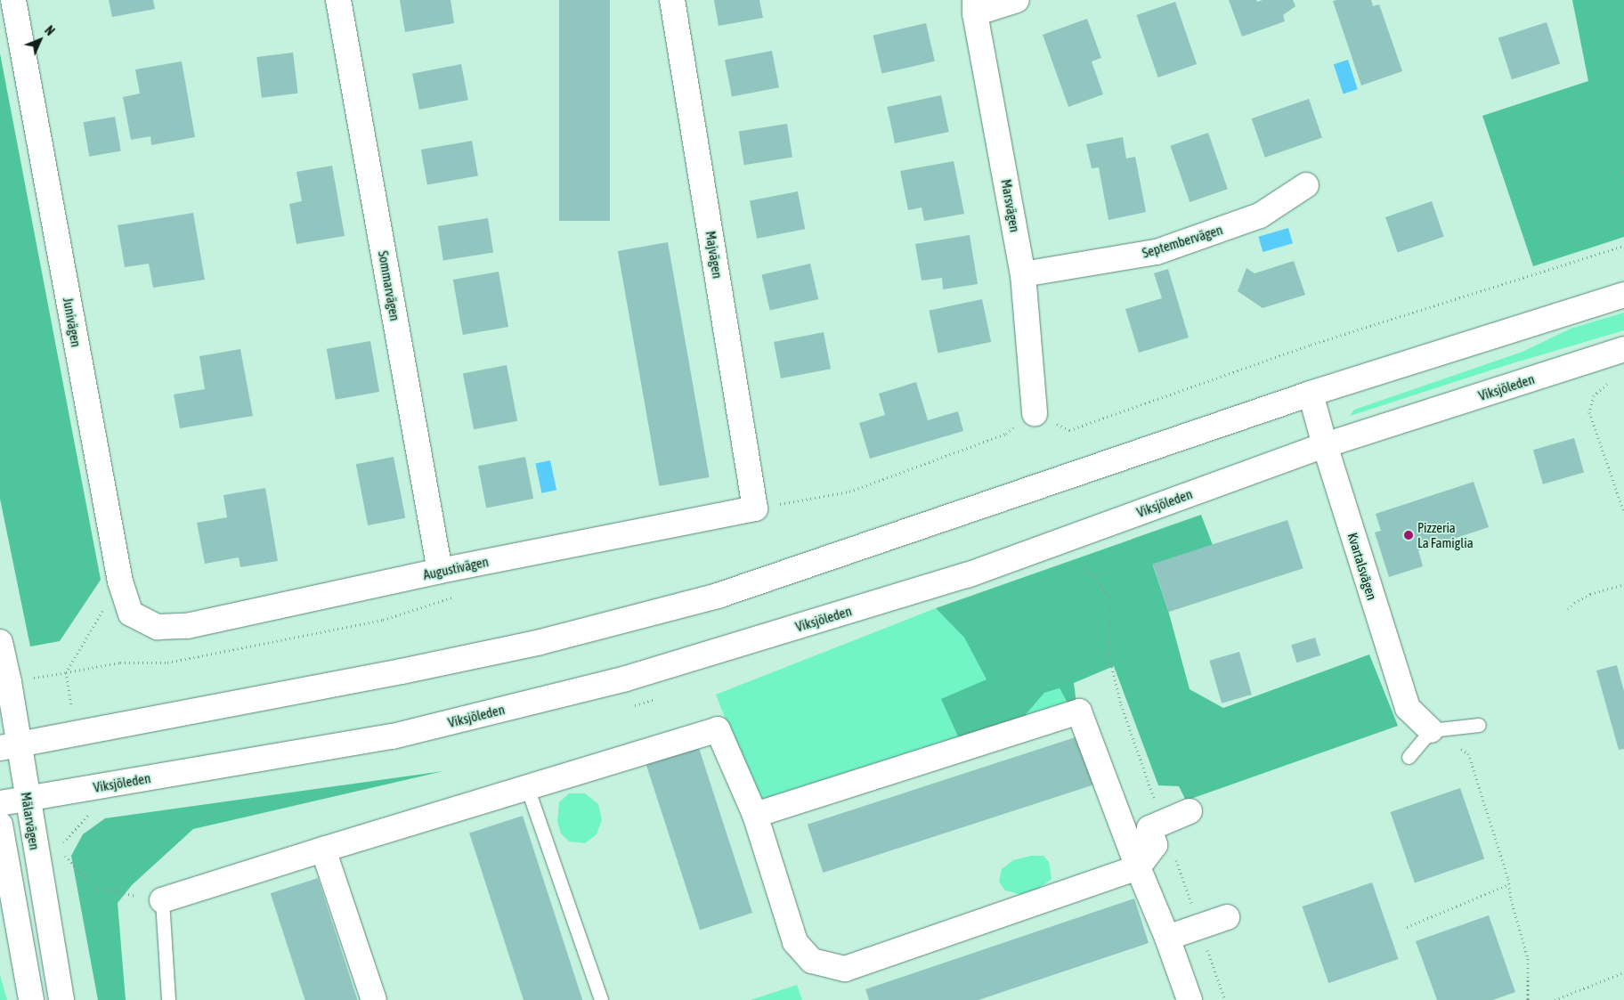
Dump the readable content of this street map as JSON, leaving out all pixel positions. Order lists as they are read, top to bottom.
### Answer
{
  "streets": {
    "street": [
      "Marsvägen",
      "Septembervägen",
      "Majvägen",
      "Sommarvägen",
      "Junivägen",
      "Viksjöleden",
      "Kvartalsvägen",
      "Augustivägen",
      "Mälarvägen"
    ]
  },
  "crossings": [
    ["Marsvägen", "Septembervägen"],
    ["Majvägen", "Augustivägen"],
    ["Sommarvägen", "Augustivägen"],
    ["Junivägen", "Augustivägen"],
    ["Viksjöleden", "Kvartalsvägen"],
    ["Viksjöleden", "Mälarvägen"]
  ],
  "places": ["Pizzeria La Famiglia"],
  "north": "top right"
}
